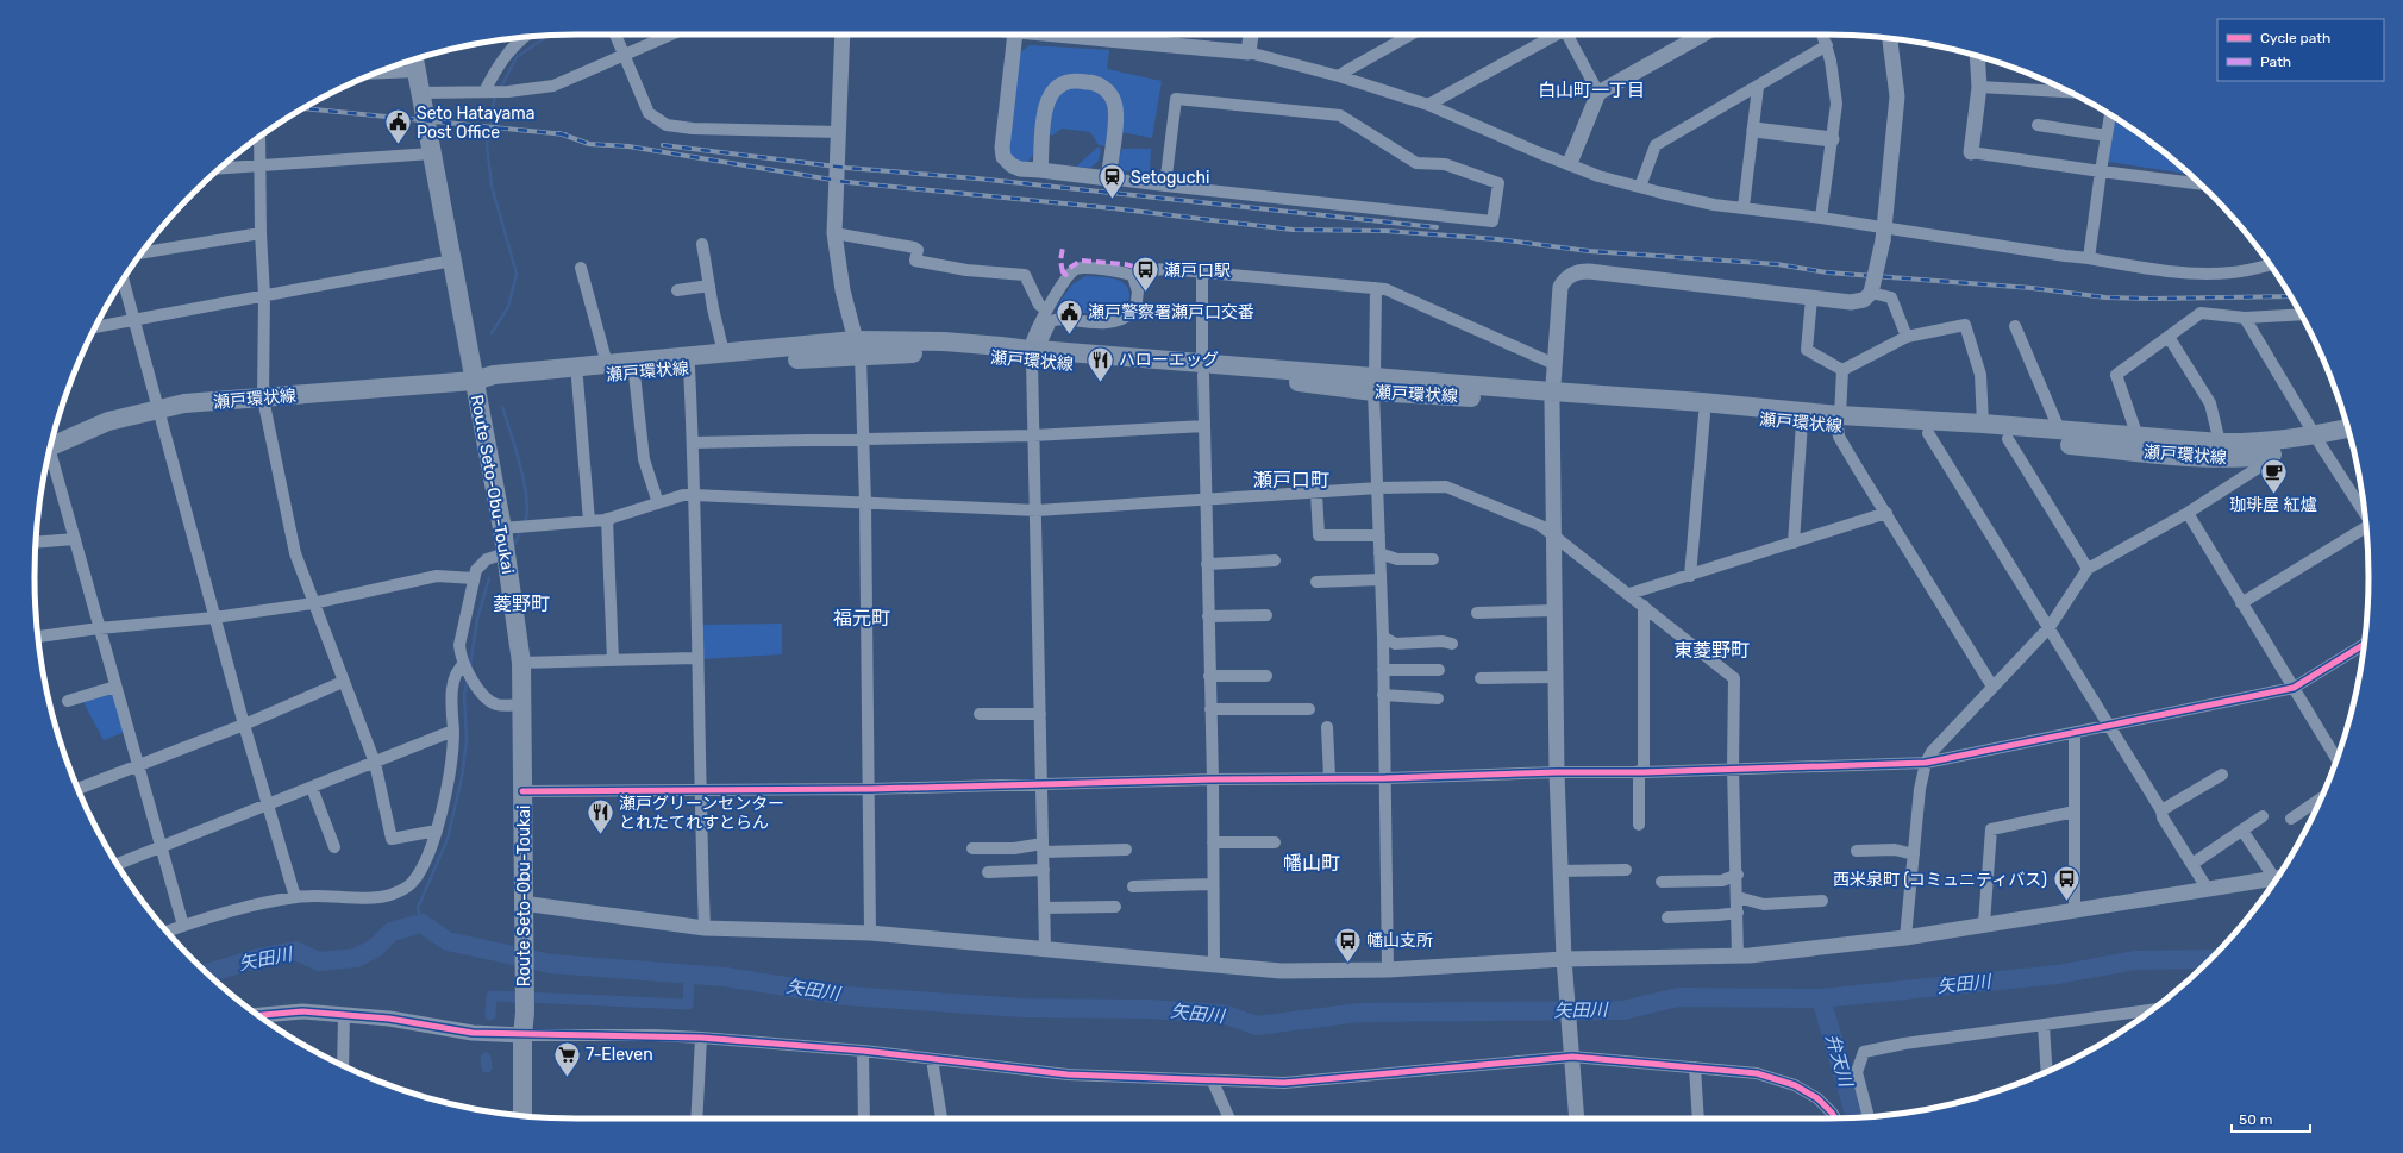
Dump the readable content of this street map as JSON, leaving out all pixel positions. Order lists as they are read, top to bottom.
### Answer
{
  "streets": {
    "main road": ["瀬戸環状線", "Route Seto-Obu-Toukai"]
  },
  "crossings": [
    ["瀬戸環状線", "Route Seto-Obu-Toukai"]
  ],
  "districts": [
    "白山町一丁目",
    "瀬戸口町",
    "菱野町",
    "福元町",
    "東菱野町",
    "幡山町"
  ],
  "water": ["矢田川", "弁天川"],
  "places": {
    "public building": ["Seto Hatayama Post Office", "瀬戸警察署瀬戸口交番"],
    "station": ["Setoguchi"],
    "bus stop": ["瀬戸口駅", "西米泉町 (コミュニティバス)", "幡山支所"],
    "restaurant": ["ハローエッグ", "瀬戸グリーンセンター とれたてれすとらん"],
    "cafe": ["珈琲屋 紅爐"],
    "supermarket": ["7-Eleven"]
  },
  "legend": ["Cycle path", "Path"],
  "scale_bar": "50 m"
}
